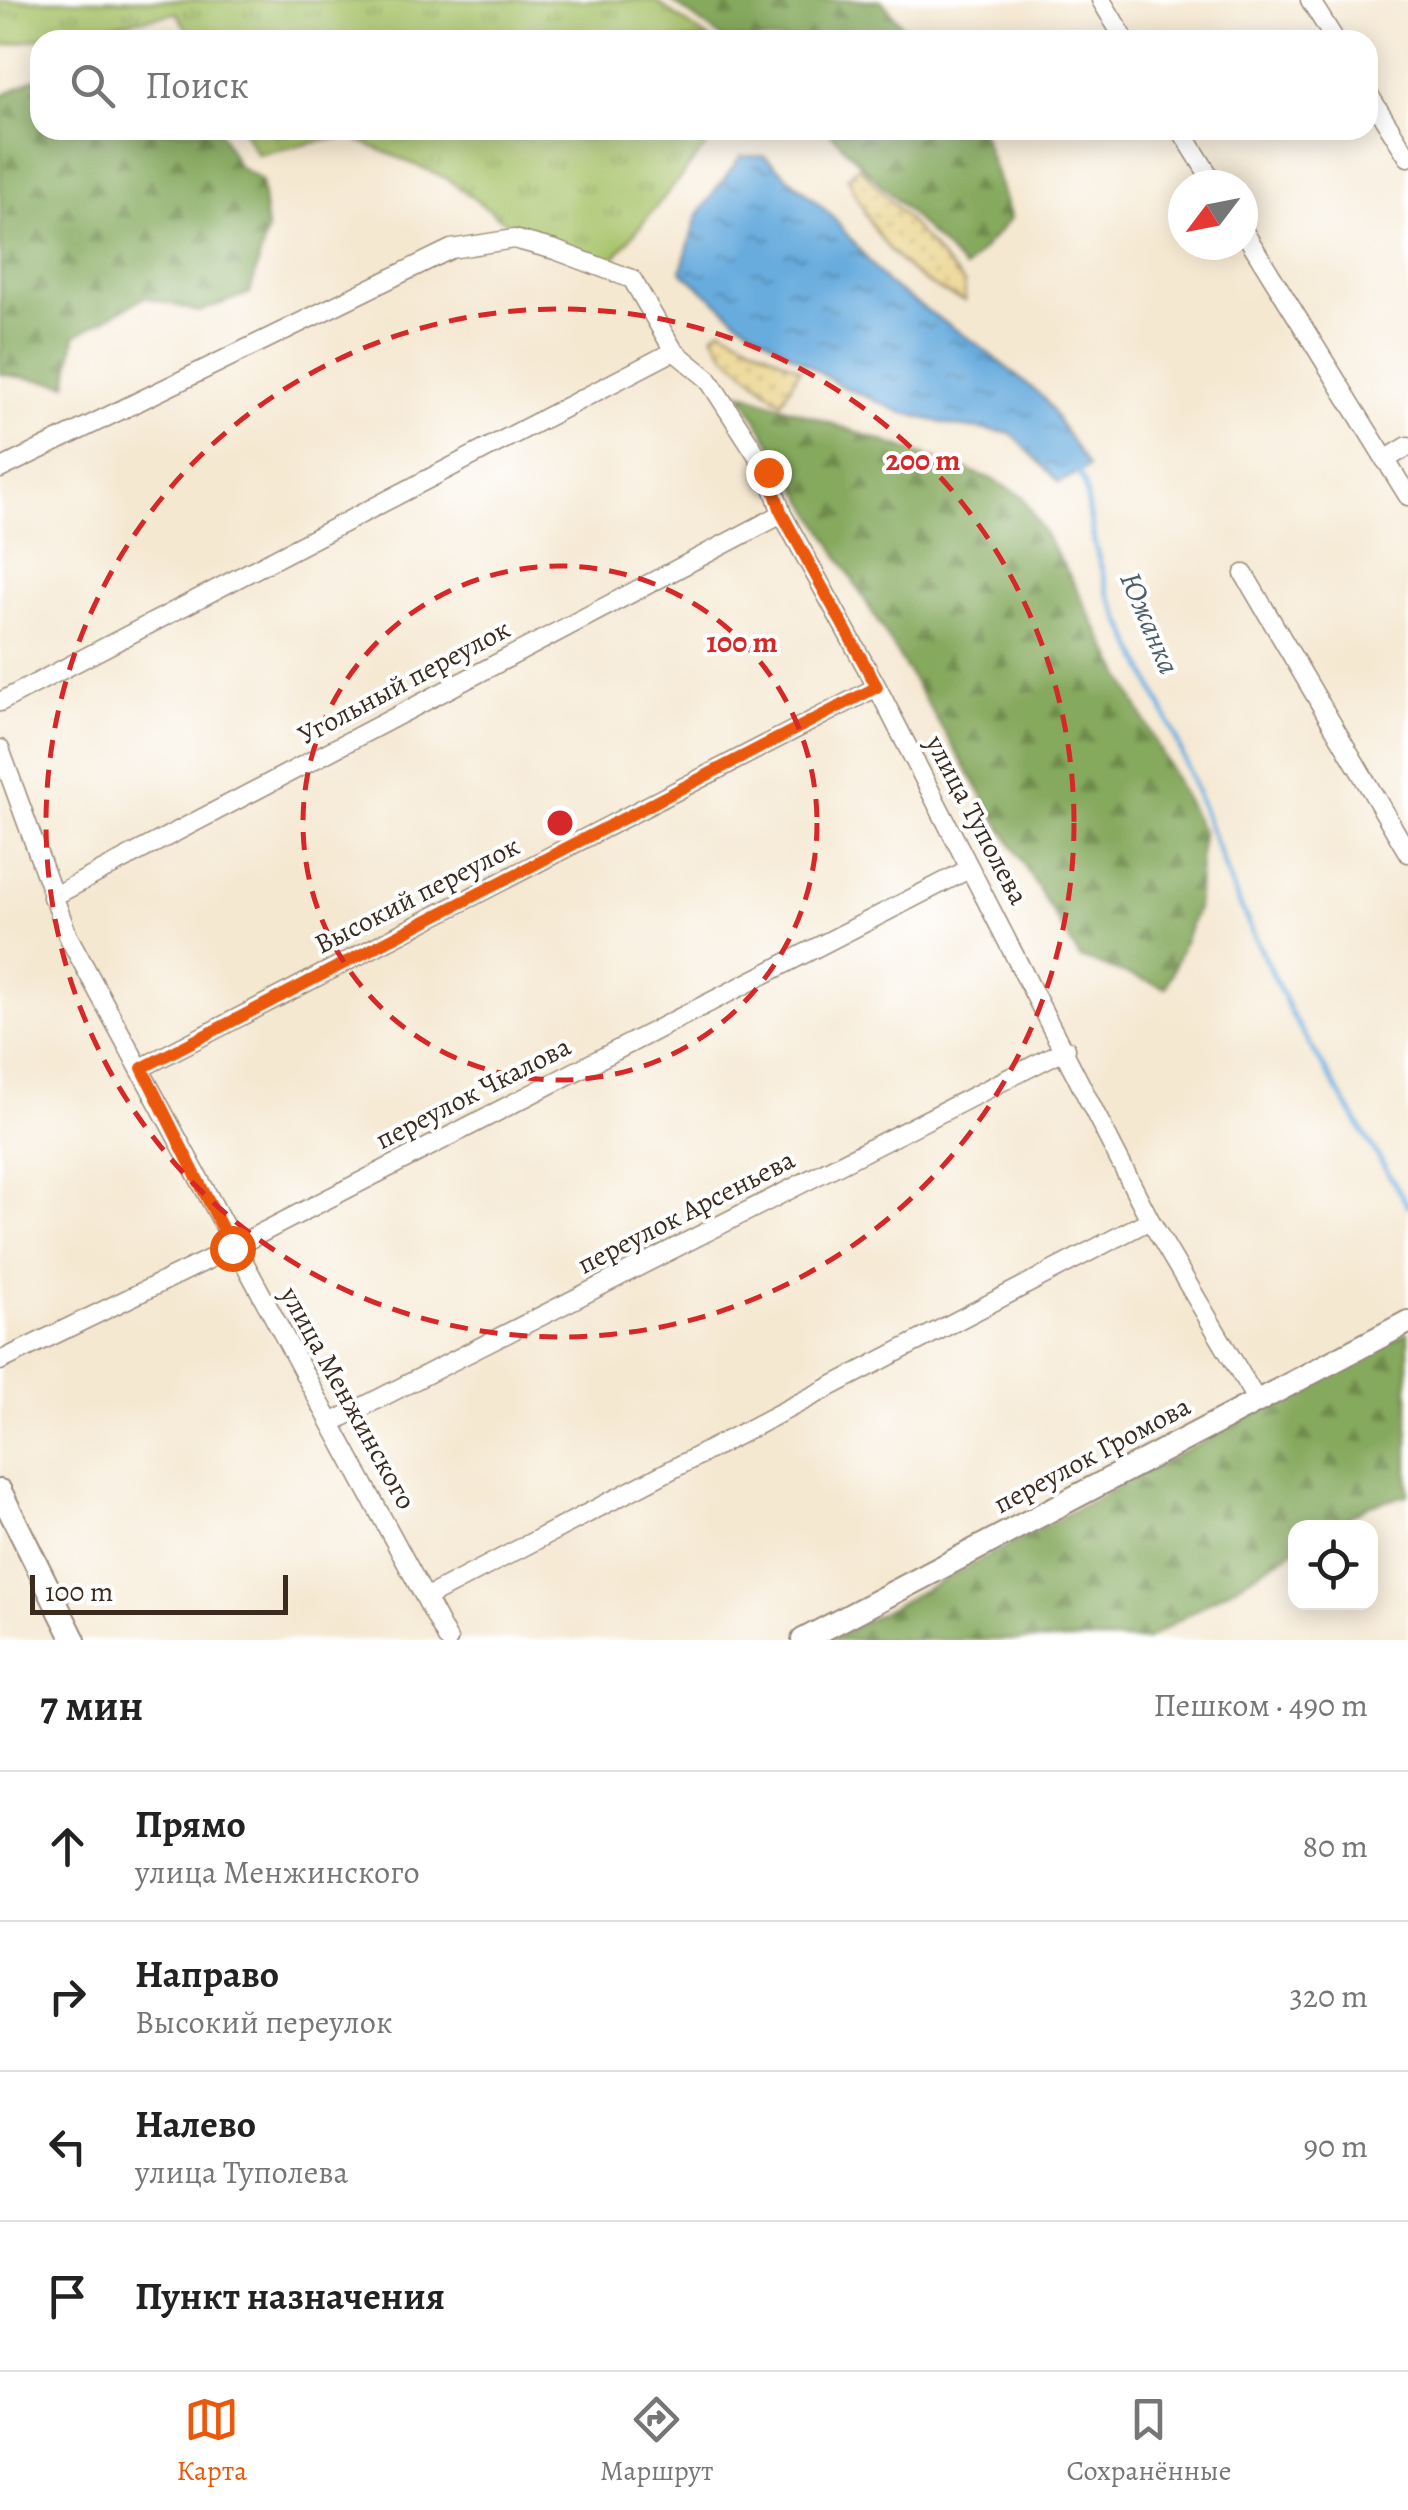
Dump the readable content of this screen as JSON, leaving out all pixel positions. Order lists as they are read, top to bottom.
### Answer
{
  "streets": {
    "street": [
      "Угольный переулок",
      "улица Туполева",
      "Высокий переулок",
      "переулок Чкалова",
      "переулок Арсеньева",
      "улица Менжинского",
      "переулок Громова"
    ]
  },
  "crossings": [
    ["Угольный переулок", "улица Туполева"],
    ["Угольный переулок", "улица Менжинского"],
    ["улица Туполева", "Высокий переулок"],
    ["улица Туполева", "переулок Чкалова"],
    ["улица Туполева", "переулок Арсеньева"],
    ["улица Туполева", "переулок Громова"],
    ["Высокий переулок", "улица Менжинского"],
    ["переулок Чкалова", "улица Менжинского"],
    ["переулок Арсеньева", "улица Менжинского"]
  ],
  "water": ["Южанка"],
  "scale_bar": "100 m",
  "north": "bottom left",
  "page": {
    "search": "Поиск",
    "scale": "100 m",
    "heading": ["7 мин", "Пешком · 490 m"],
    "list": [
      ["Прямо", "улица Менжинского", "80 m"],
      ["Направо", "Высокий переулок", "320 m"],
      ["Налево", "улица Туполева", "90 m"],
      "Пункт назначения"
    ],
    "nav": ["Карта", "Маршрут", "Сохранённые"]
  },
  "rings": ["200 m", "100 m"]
}
